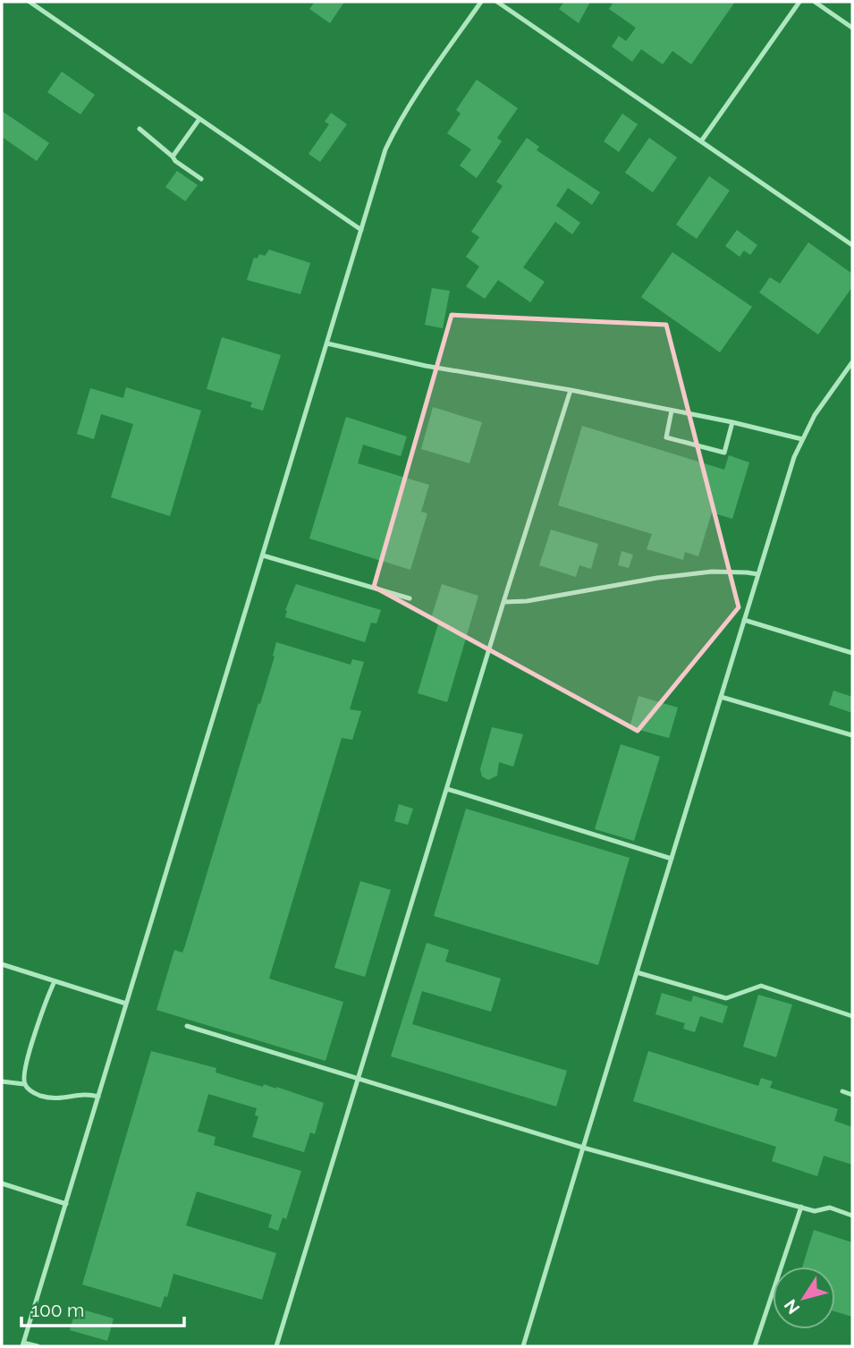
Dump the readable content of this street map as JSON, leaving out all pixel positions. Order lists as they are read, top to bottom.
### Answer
{
  "scale_bar": "100 m",
  "north": "bottom left"
}
